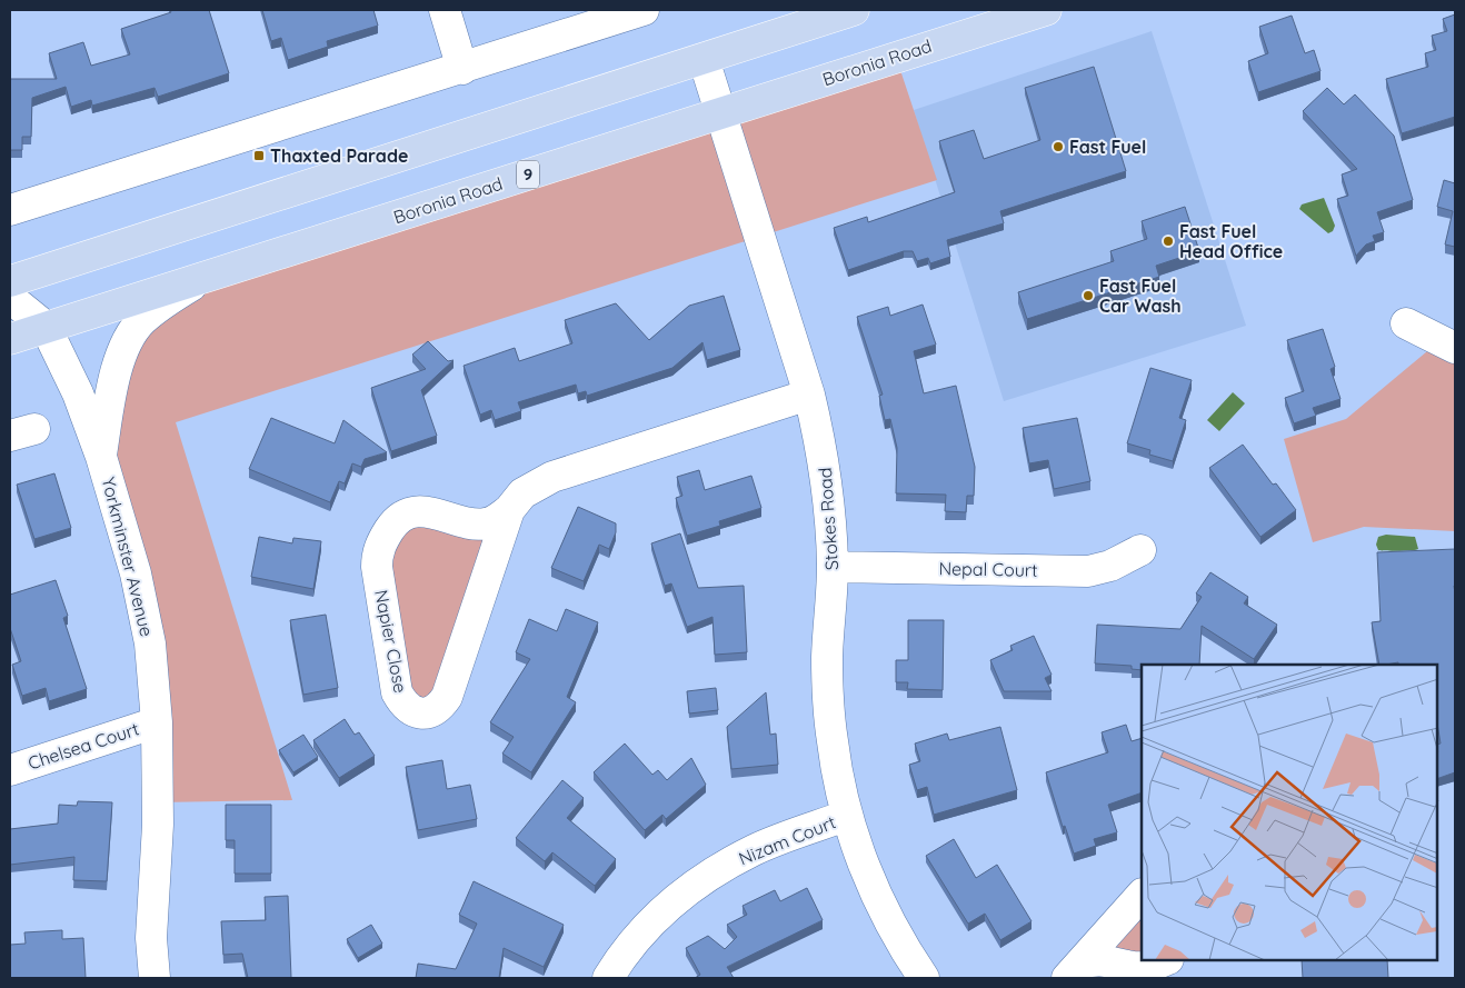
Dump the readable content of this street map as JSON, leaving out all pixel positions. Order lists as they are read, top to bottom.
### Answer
{
  "streets": {
    "main road": ["Boronia Road", "9"],
    "street": [
      "Stokes Road",
      "Yorkminster Avenue",
      "Nepal Court",
      "Napier Close",
      "Chelsea Court",
      "Nizam Court"
    ]
  },
  "crossings": [
    ["Boronia Road", "Stokes Road"],
    ["Boronia Road", "Yorkminster Avenue"],
    ["Stokes Road", "Nepal Court"],
    ["Stokes Road", "Napier Close"],
    ["Stokes Road", "Nizam Court"],
    ["Yorkminster Avenue", "Chelsea Court"]
  ],
  "places": {
    "other": ["Fast Fuel", "Fast Fuel Head Office", "Fast Fuel Car Wash"],
    "transit": ["Thaxted Parade"]
  }
}
